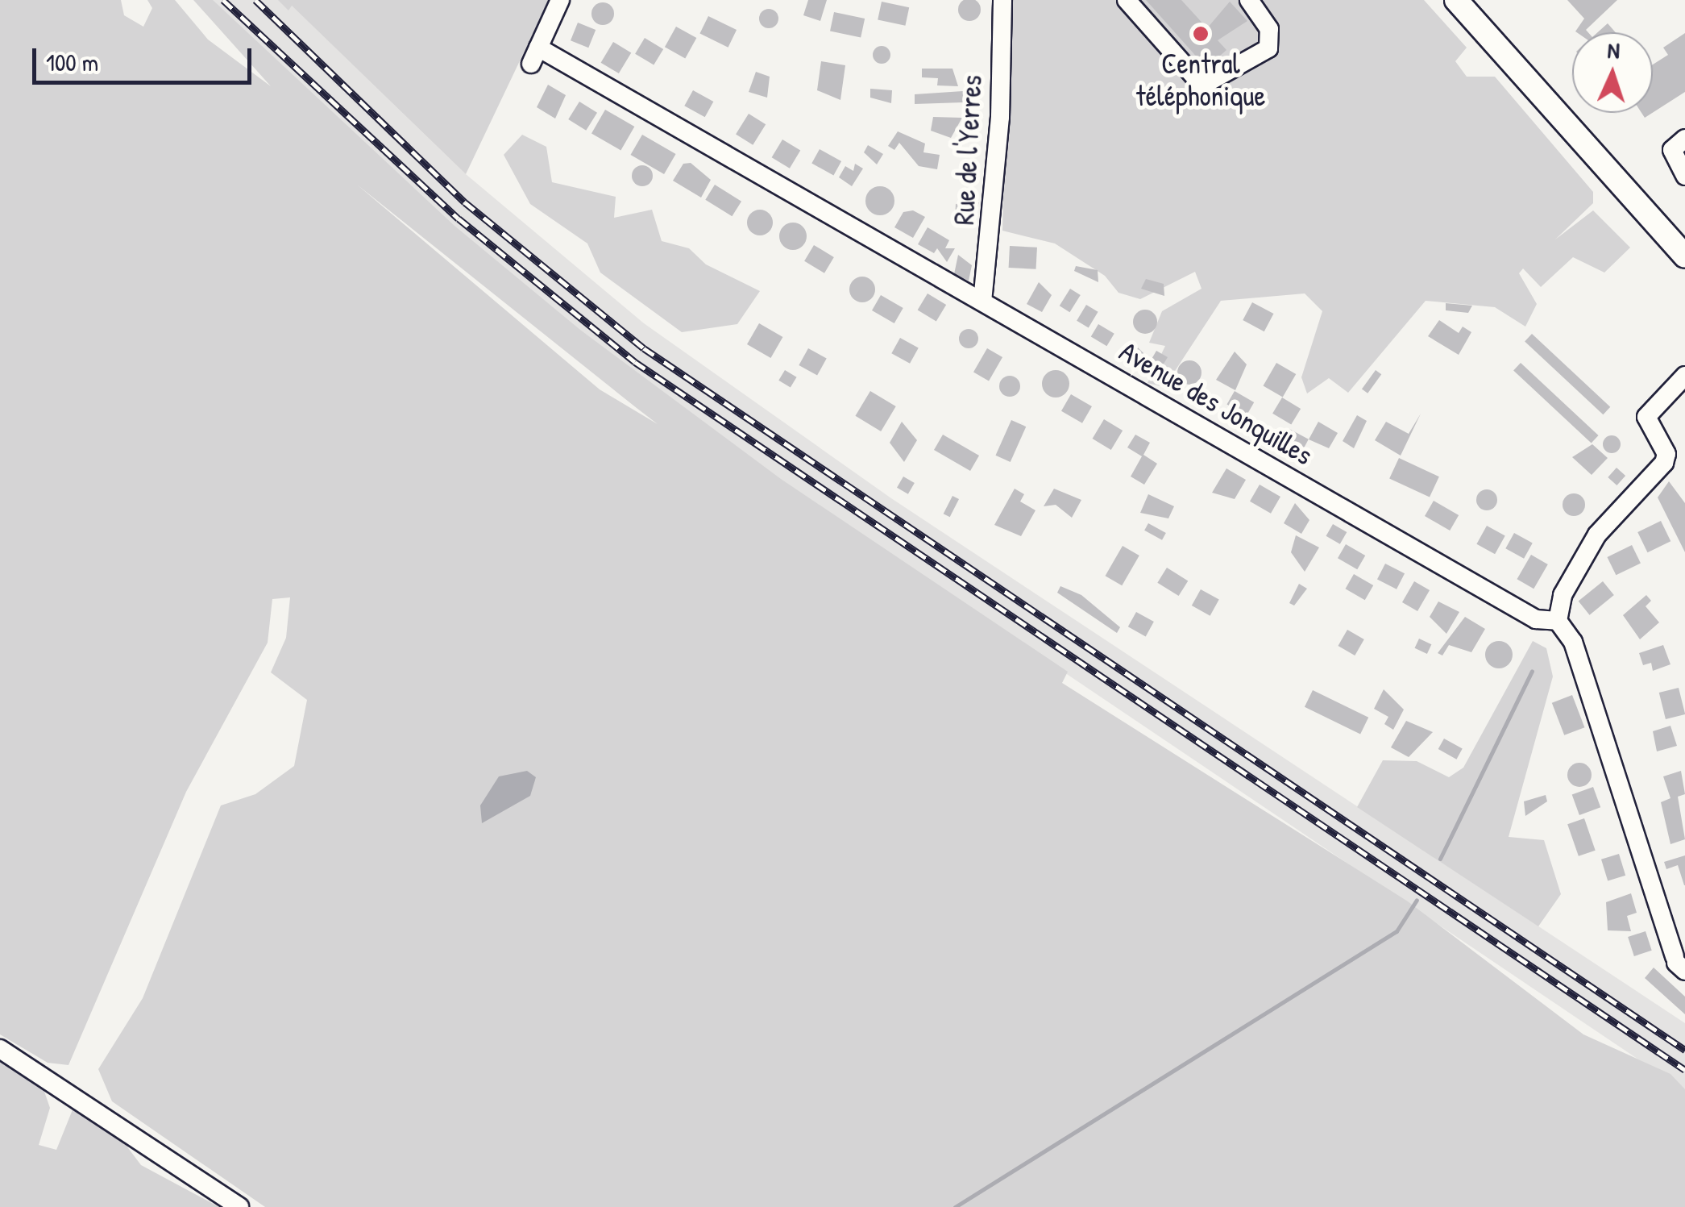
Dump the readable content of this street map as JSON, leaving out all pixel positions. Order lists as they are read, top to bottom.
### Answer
{
  "streets": {
    "street": ["Rue de l'Yerres", "Avenue des Jonquilles"]
  },
  "crossings": [
    ["Rue de l'Yerres", "Avenue des Jonquilles"]
  ],
  "places": ["Central téléphonique"],
  "scale_bar": "100 m",
  "north": "top"
}
